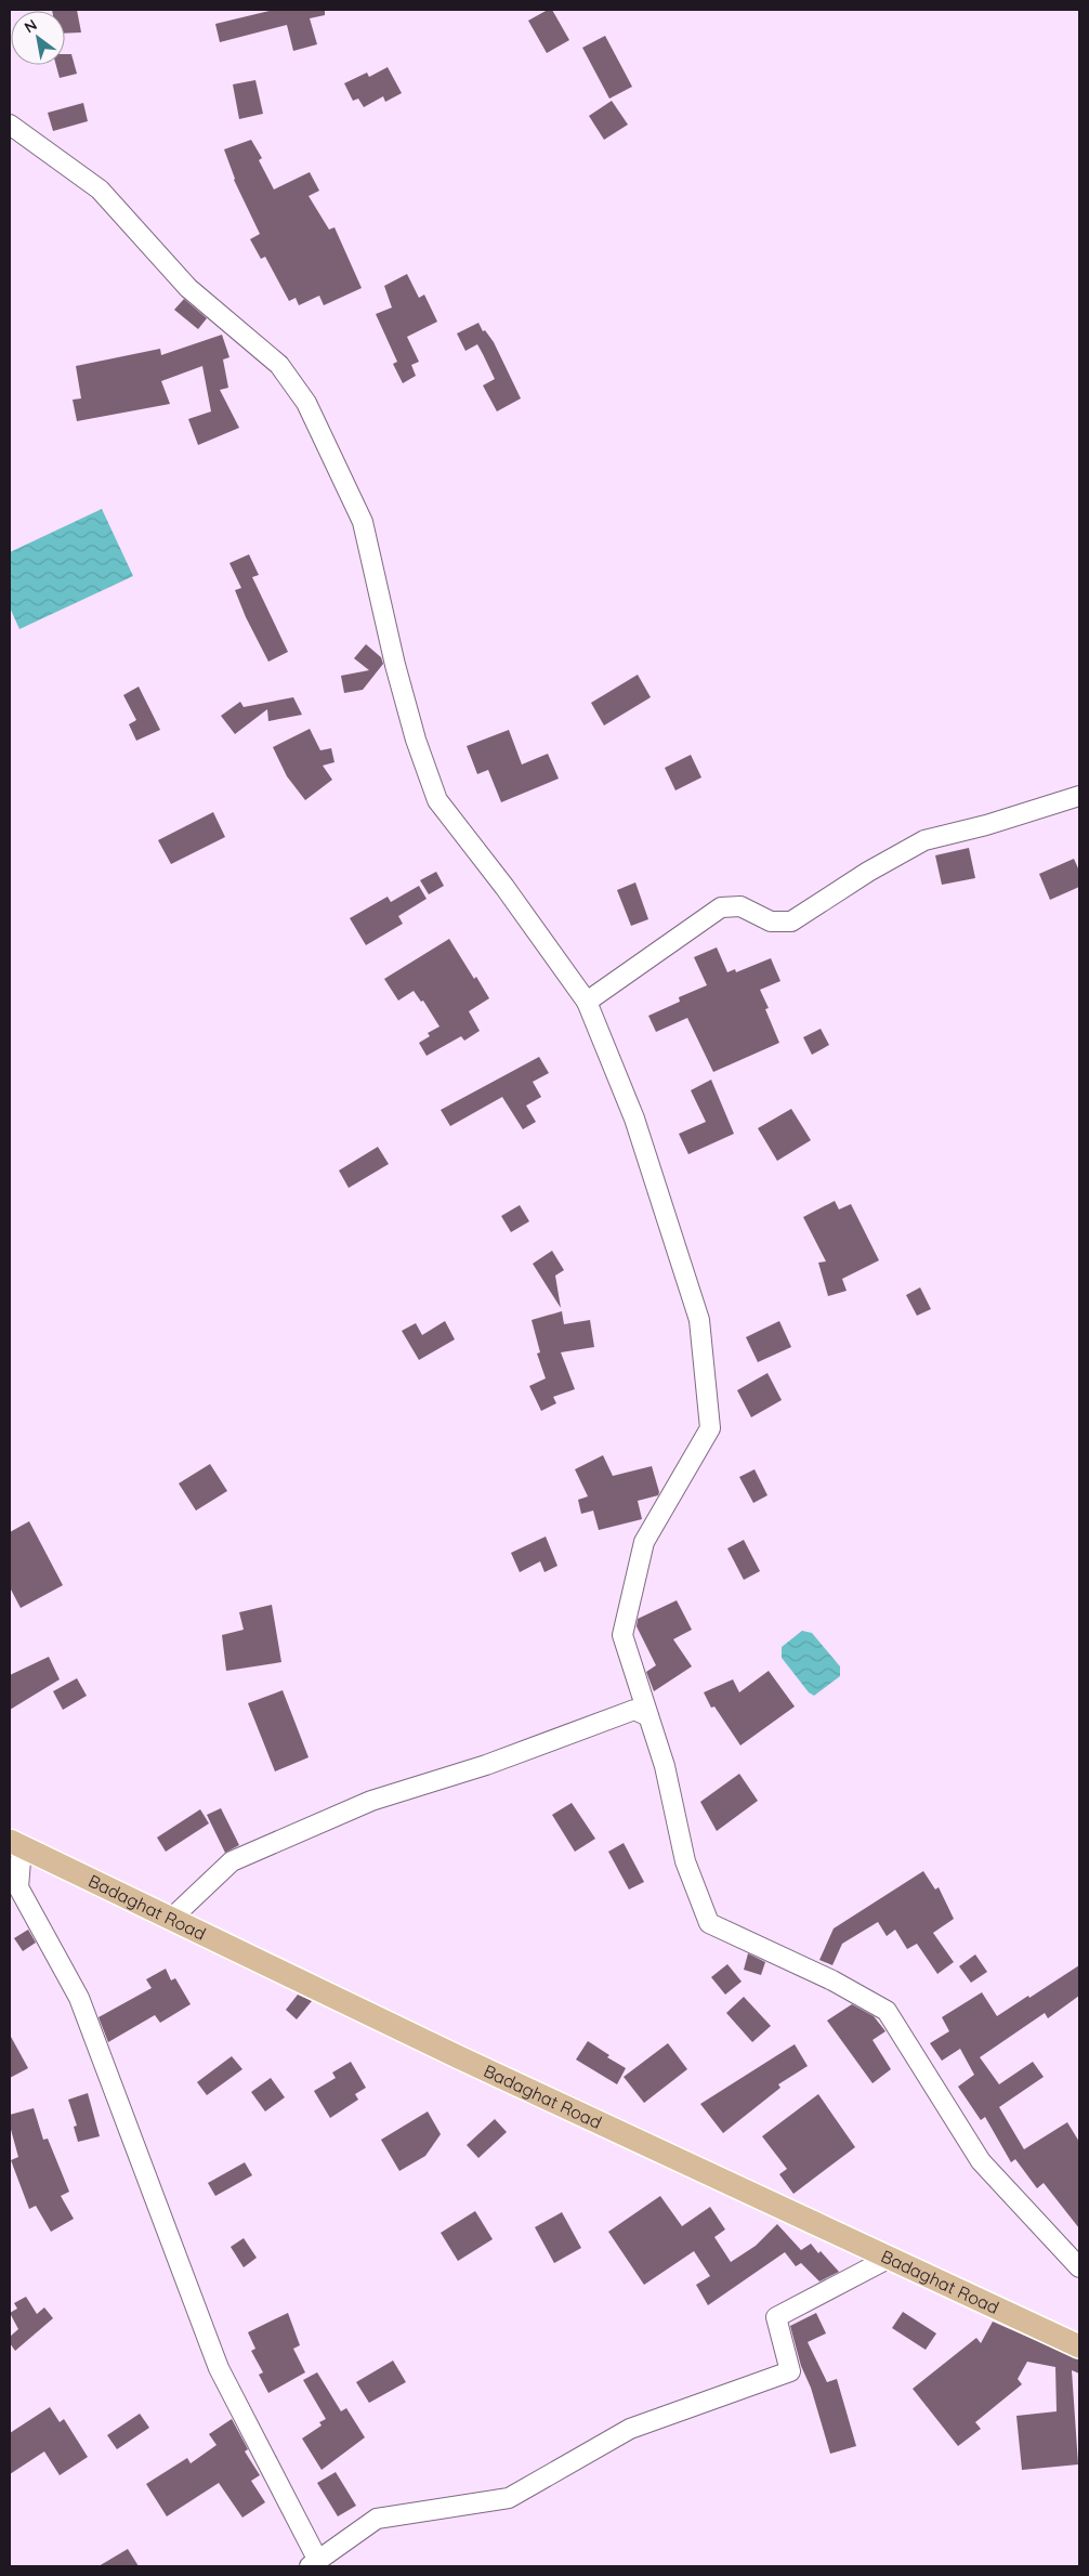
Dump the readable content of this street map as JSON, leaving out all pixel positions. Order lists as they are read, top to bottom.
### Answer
{
  "streets": {
    "main road": ["Badaghat Road"]
  },
  "north": "top left"
}
